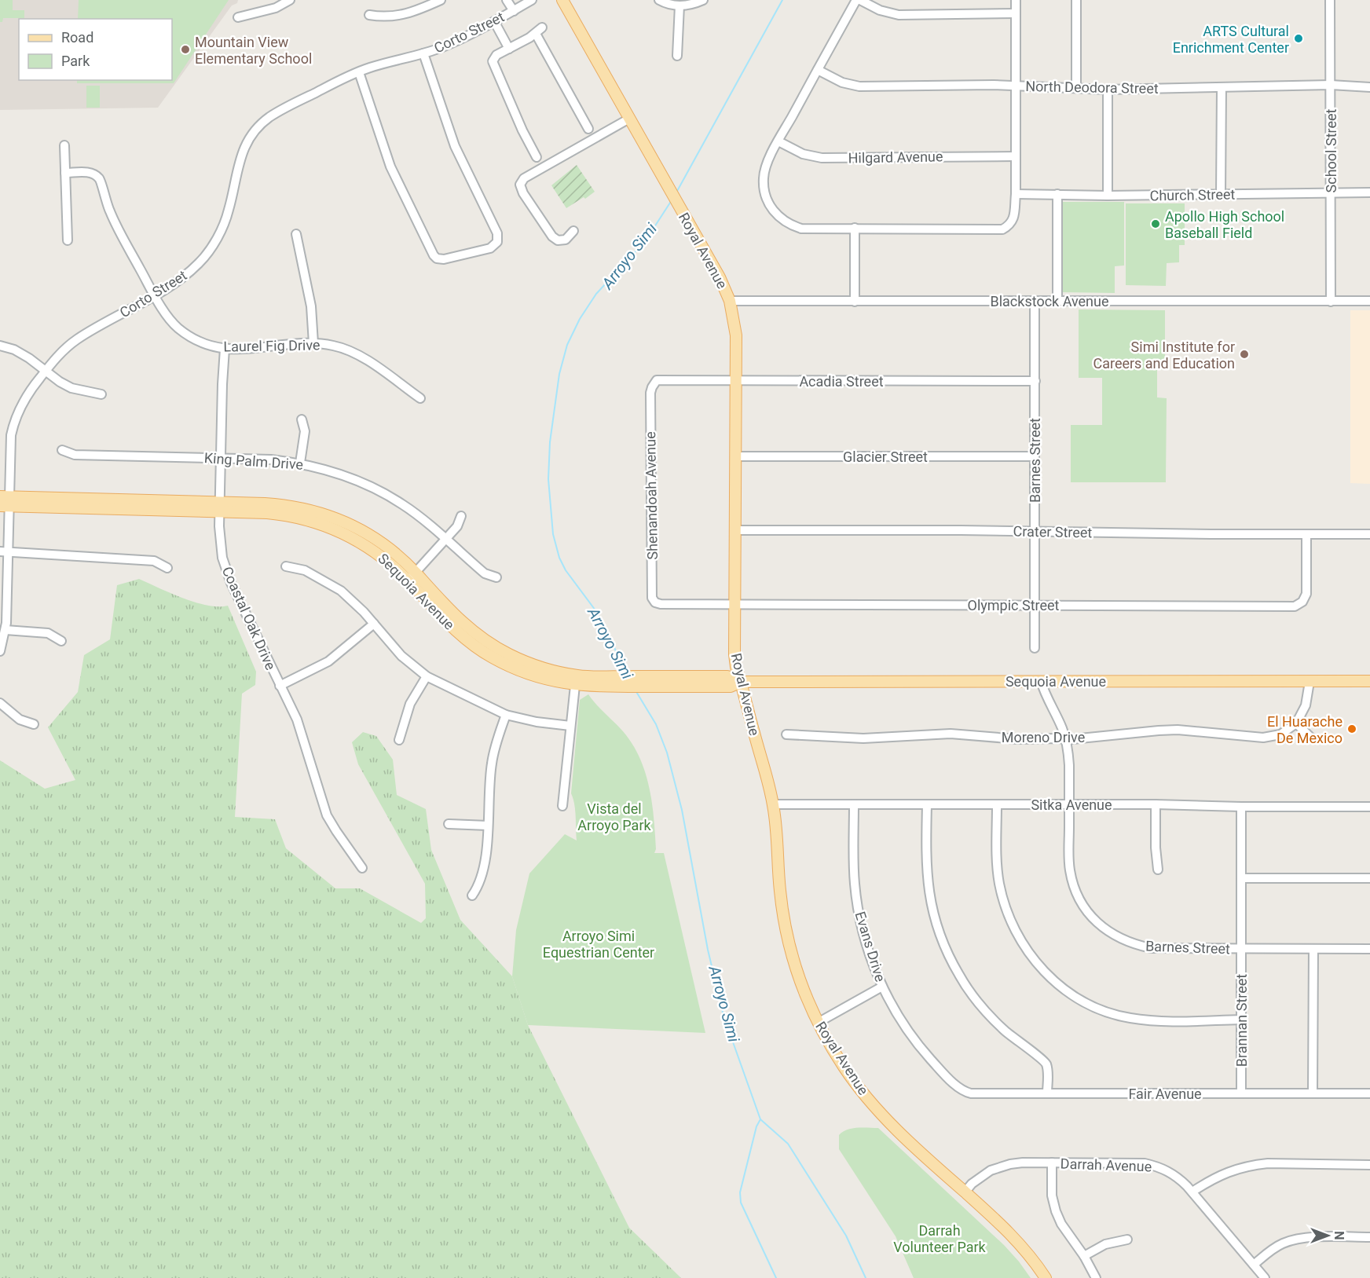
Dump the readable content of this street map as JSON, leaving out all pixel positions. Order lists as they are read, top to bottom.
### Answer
{
  "streets": {
    "main road": ["Royal Avenue", "Sequoia Avenue"],
    "street": [
      "Corto Street",
      "North Deodora Street",
      "School Street",
      "Hilgard Avenue",
      "Church Street",
      "Blackstock Avenue",
      "Laurel Fig Drive",
      "Acadia Street",
      "Glacier Street",
      "Barnes Street",
      "King Palm Drive",
      "Shenandoah Avenue",
      "Crater Street",
      "Olympic Street",
      "Coastal Oak Drive",
      "Moreno Drive",
      "Sitka Avenue",
      "Evans Drive",
      "Brannan Street",
      "Fair Avenue",
      "Darrah Avenue"
    ]
  },
  "crossings": [
    ["Corto Street", "Laurel Fig Drive"],
    ["Corto Street", "Sequoia Avenue"],
    ["North Deodora Street", "School Street"],
    ["School Street", "Church Street"],
    ["School Street", "Blackstock Avenue"],
    ["Royal Avenue", "Blackstock Avenue"],
    ["Royal Avenue", "Acadia Street"],
    ["Royal Avenue", "Glacier Street"],
    ["Royal Avenue", "Crater Street"],
    ["Royal Avenue", "Sequoia Avenue"],
    ["Royal Avenue", "Olympic Street"],
    ["Royal Avenue", "Sitka Avenue"],
    ["Royal Avenue", "Darrah Avenue"],
    ["Blackstock Avenue", "Barnes Street"],
    ["Laurel Fig Drive", "Coastal Oak Drive"],
    ["Acadia Street", "Barnes Street"],
    ["Acadia Street", "Shenandoah Avenue"],
    ["Glacier Street", "Barnes Street"],
    ["Barnes Street", "Crater Street"],
    ["Barnes Street", "Sequoia Avenue"],
    ["Barnes Street", "Olympic Street"],
    ["Barnes Street", "Moreno Drive"],
    ["Barnes Street", "Sitka Avenue"],
    ["Barnes Street", "Brannan Street"],
    ["King Palm Drive", "Coastal Oak Drive"],
    ["Shenandoah Avenue", "Olympic Street"],
    ["Crater Street", "Olympic Street"],
    ["Sequoia Avenue", "Coastal Oak Drive"],
    ["Sitka Avenue", "Evans Drive"],
    ["Sitka Avenue", "Brannan Street"],
    ["Evans Drive", "Fair Avenue"],
    ["Brannan Street", "Fair Avenue"]
  ],
  "water": ["Arroyo Simi"],
  "parks": ["Vista del Arroyo Park", "Arroyo Simi Equestrian Center", "Darrah Volunteer Park"],
  "places": [
    "ARTS Cultural Enrichment Center",
    "Mountain View Elementary School",
    "Apollo High School Baseball Field",
    "Simi Institute for Careers and Education",
    "El Huarache De Mexico"
  ],
  "legend": ["Road", "Park"],
  "north": "right"
}
